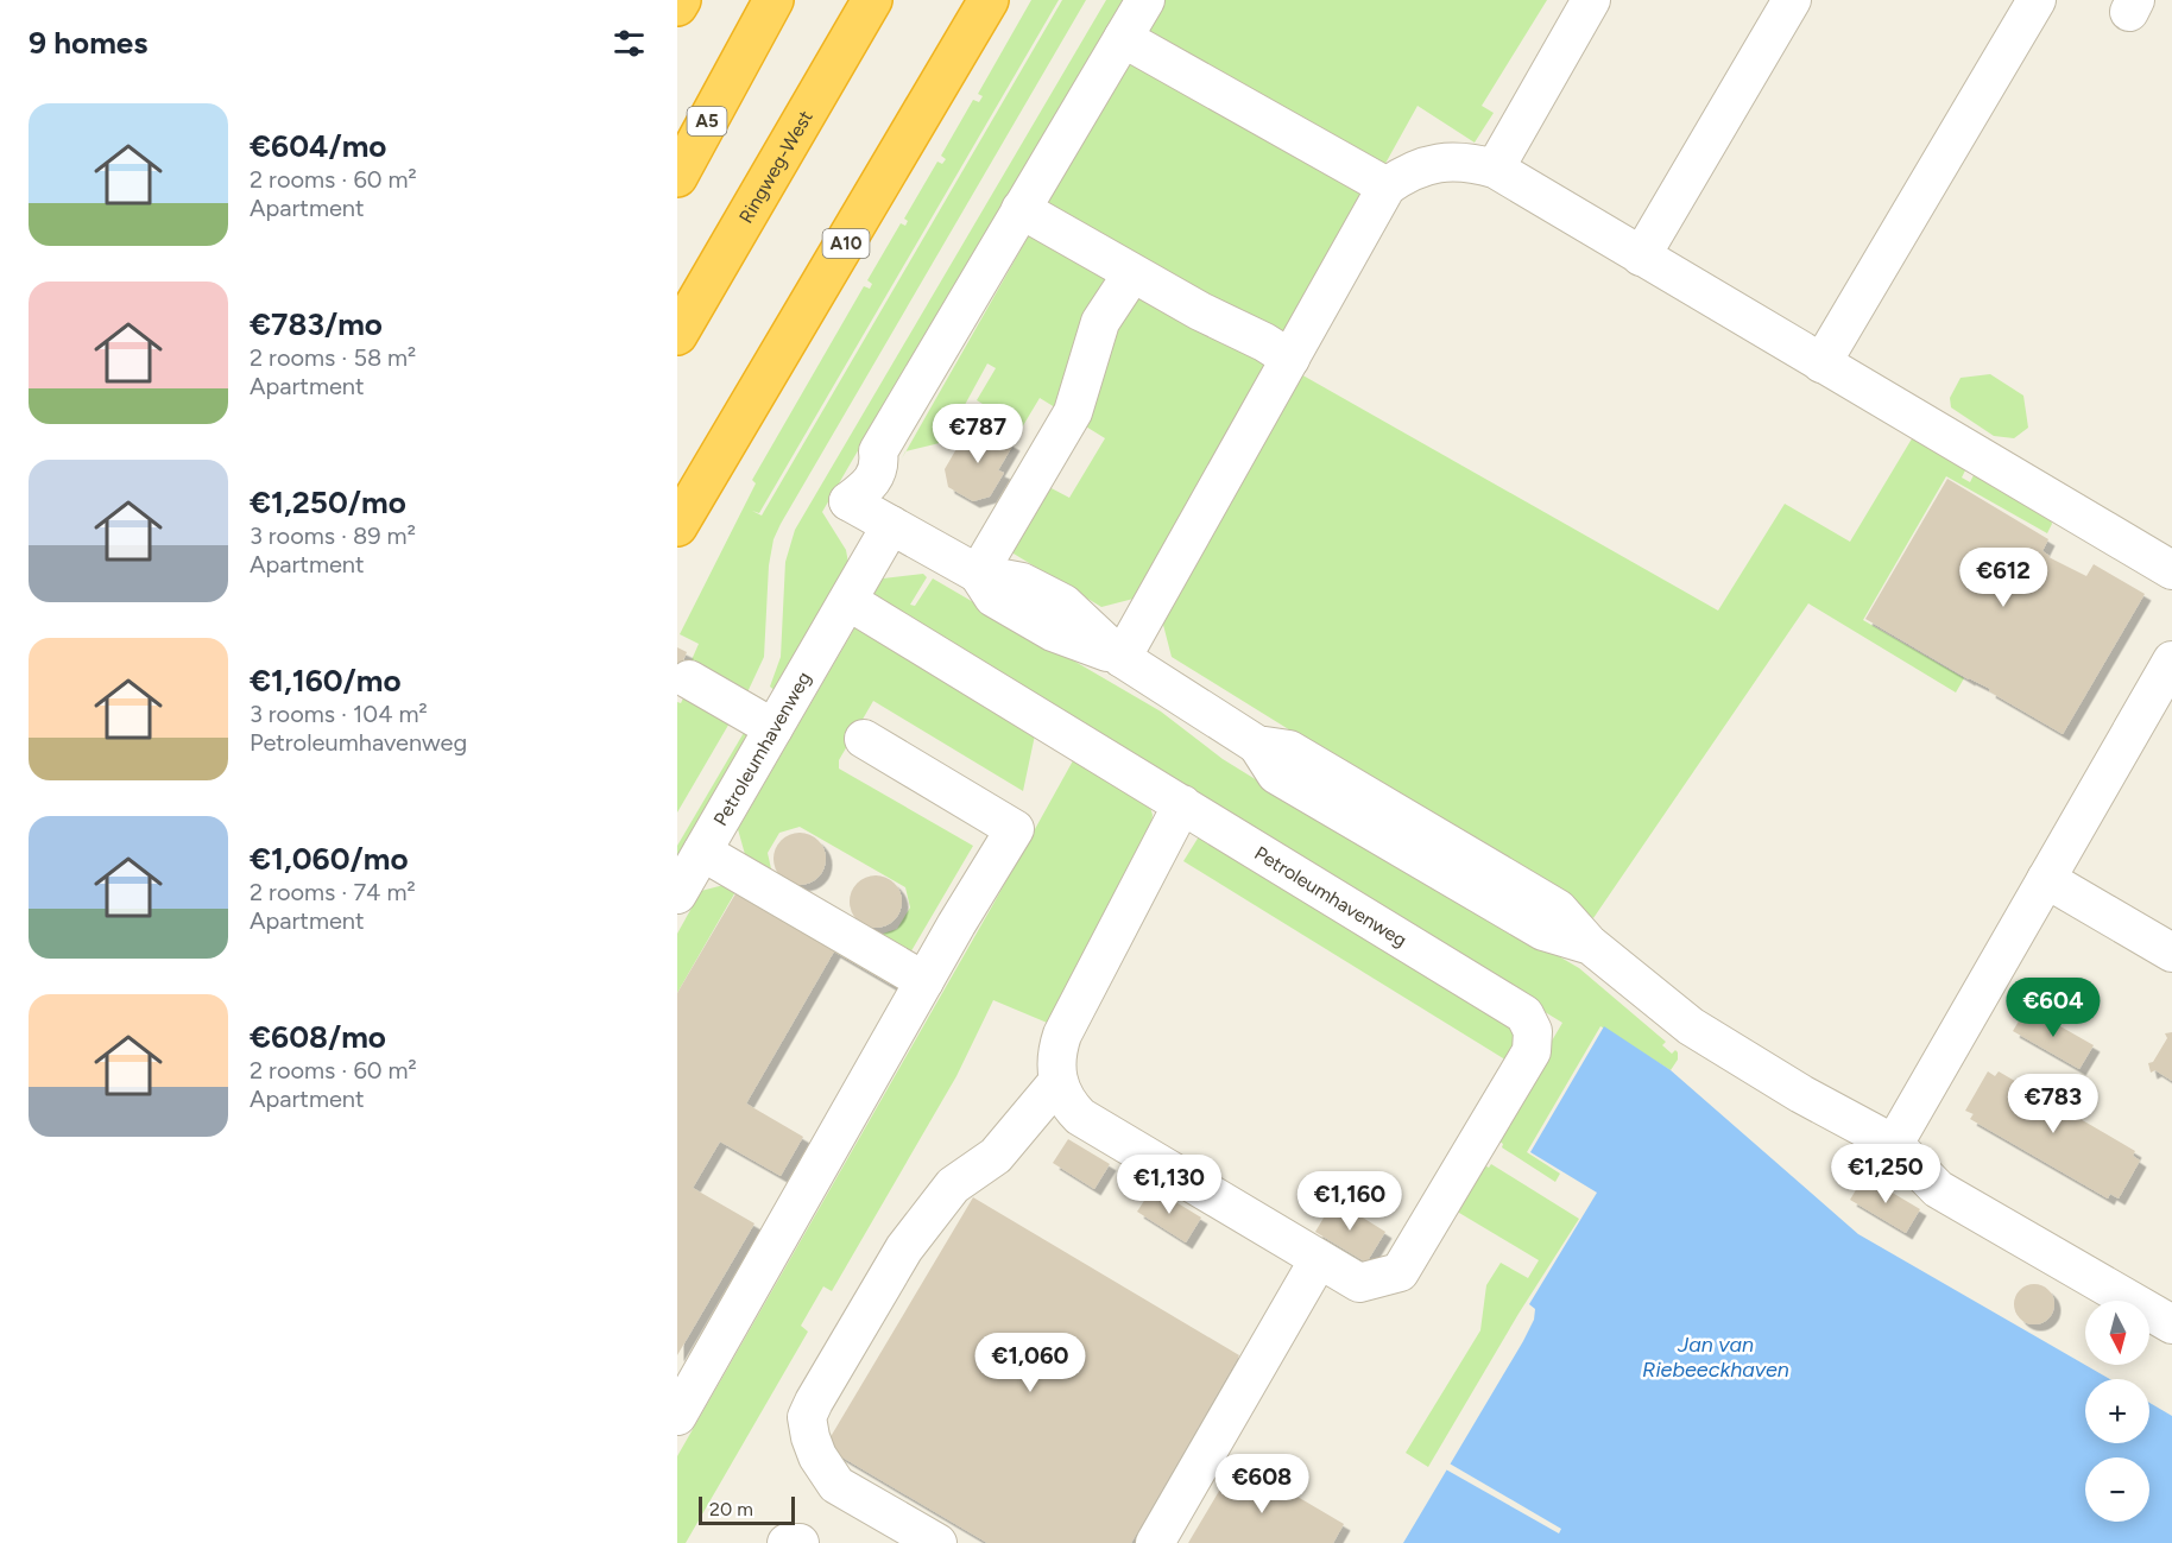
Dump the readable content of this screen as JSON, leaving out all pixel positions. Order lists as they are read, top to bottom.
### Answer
{
  "streets": {
    "highway": ["A5", "Ringweg-West", "A10"],
    "street": ["Petroleumhavenweg"]
  },
  "water": ["Jan van Riebeeckhaven"],
  "scale_bar": "20 m",
  "north": "bottom",
  "page": {
    "heading": "9 homes",
    "list": [
      {
        "name": "€604/mo",
        "note": "2 rooms · 60 m² · Apartment"
      },
      {
        "name": "€783/mo",
        "note": "2 rooms · 58 m² · Apartment"
      },
      {
        "name": "€1,250/mo",
        "note": "3 rooms · 89 m² · Apartment"
      },
      {
        "name": "€1,160/mo",
        "note": "3 rooms · 104 m² · Petroleumhavenweg"
      },
      {
        "name": "€1,060/mo",
        "note": "2 rooms · 74 m² · Apartment"
      },
      {
        "name": "€608/mo",
        "note": "2 rooms · 60 m² · Apartment"
      }
    ],
    "price": [
      "€787",
      "€612",
      "€604",
      "€783",
      "€1,250",
      "€1,130",
      "€1,160",
      "€1,060",
      "€608"
    ],
    "map_buttons": ["+", "−"],
    "scale": "20 m"
  }
}
